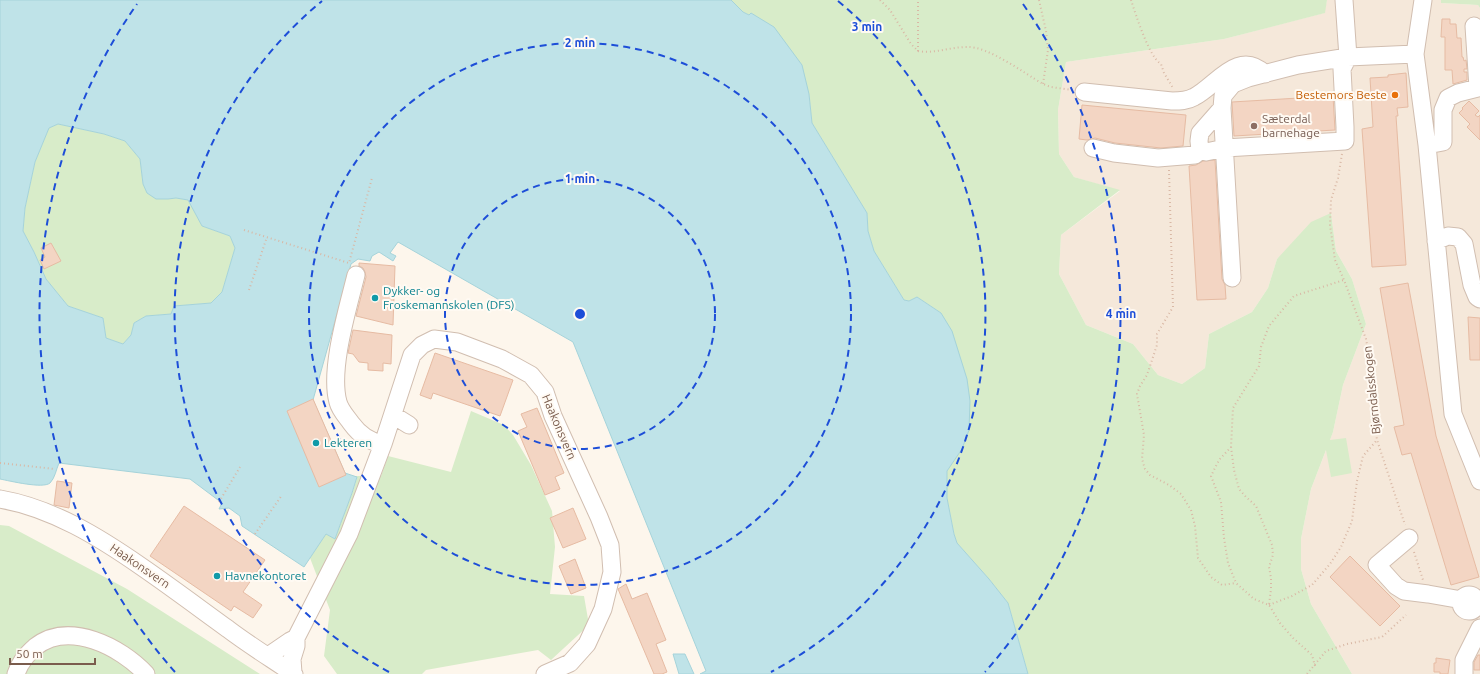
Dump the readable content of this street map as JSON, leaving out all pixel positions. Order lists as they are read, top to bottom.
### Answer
{
  "streets": {
    "street": ["Haakonsvern"],
    "path": ["Bjørndalsskogen"]
  },
  "places": [
    "Bestemors Beste",
    "Sæterdal barnehage",
    "Dykker- og Froskemannskolen (DFS)",
    "Lekteren",
    "Havnekontoret"
  ],
  "scale_bar": "50 m",
  "rings": [
    "3 min",
    "2 min",
    "1 min",
    "4 min"
  ]
}
